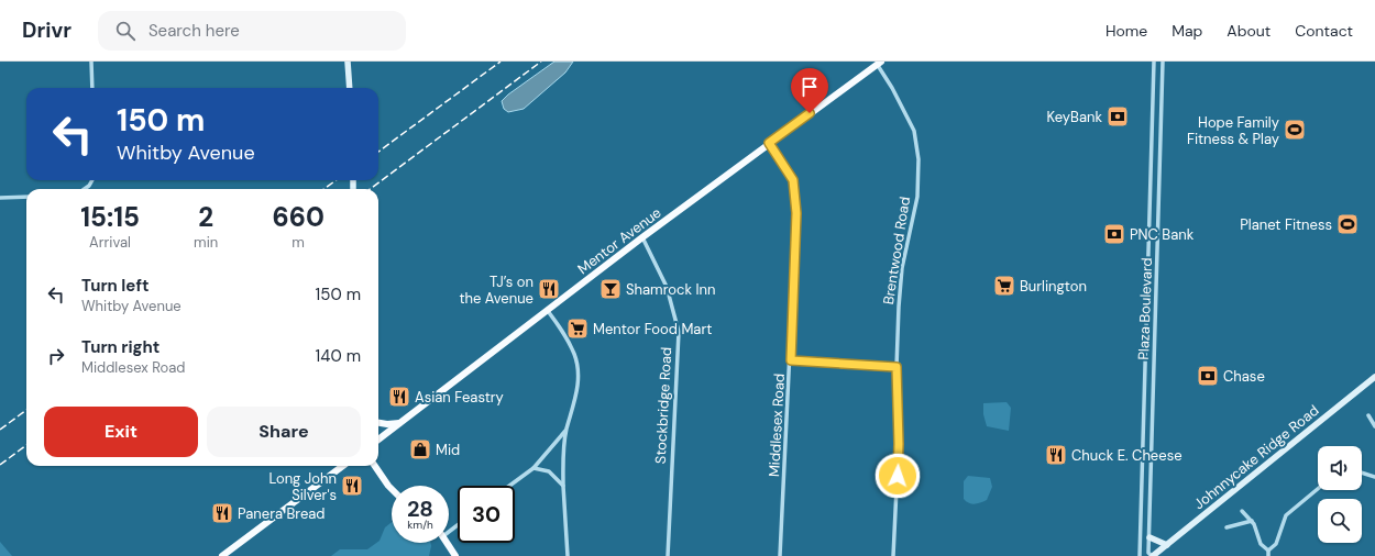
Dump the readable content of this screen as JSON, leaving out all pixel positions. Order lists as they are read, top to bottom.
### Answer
{
  "streets": {
    "main road": ["Mentor Avenue", "Johnnycake Ridge Road"],
    "street": [
      "Brentwood Road",
      "Plaza Boulevard",
      "Stockbridge Road",
      "Middlesex Road"
    ]
  },
  "crossings": [
    ["Mentor Avenue", "Brentwood Road"],
    ["Mentor Avenue", "Stockbridge Road"],
    ["Mentor Avenue", "Middlesex Road"],
    ["Plaza Boulevard", "Johnnycake Ridge Road"]
  ],
  "places": {
    "bank": ["KeyBank", "PNC Bank", "Chase"],
    "sports": ["Hope Family Fitness & Play", "Planet Fitness"],
    "supermarket": ["Burlington", "Mentor Food Mart"],
    "restaurant": [
      "TJ’s on the Avenue",
      "Asian Feastry",
      "Chuck E. Cheese",
      "Long John Silver's",
      "Panera Bread"
    ],
    "bar": ["Shamrock Inn"],
    "shop": ["Mid"]
  },
  "page": {
    "header": "Drivr",
    "search": "Search here",
    "nav": [
      "Home",
      "Map",
      "About",
      "Contact"
    ],
    "turn": ["150 m", "Whitby Avenue"],
    "eta": [
      "15:15",
      "Arrival",
      "2",
      "min",
      "660",
      "m"
    ],
    "list": [
      {
        "name": "Turn left",
        "note": "Whitby Avenue",
        "value": "150 m"
      },
      {
        "name": "Turn right",
        "note": "Middlesex Road",
        "value": "140 m"
      }
    ],
    "buttons": ["Exit", "Share"],
    "speed": "28 km/h",
    "limit": "30"
  }
}
